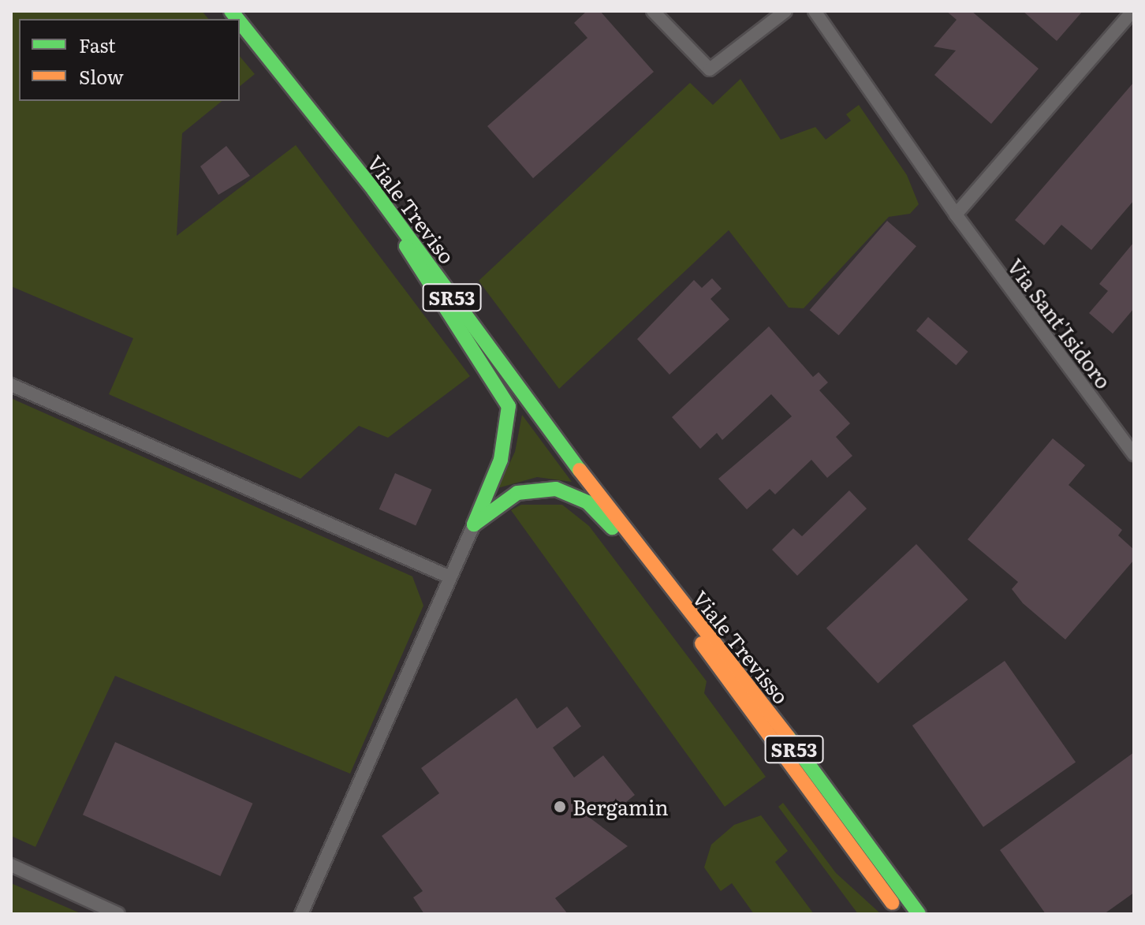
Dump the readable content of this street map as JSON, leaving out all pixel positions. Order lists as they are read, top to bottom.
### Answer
{
  "streets": {
    "main road": ["Viale Treviso", "SR53", "Viale Trevisso"],
    "street": ["Via Sant'Isidoro"]
  },
  "crossings": [
    ["Viale Treviso", "Viale Trevisso"]
  ],
  "places": ["Bergamin"],
  "legend": ["Fast", "Slow"]
}
